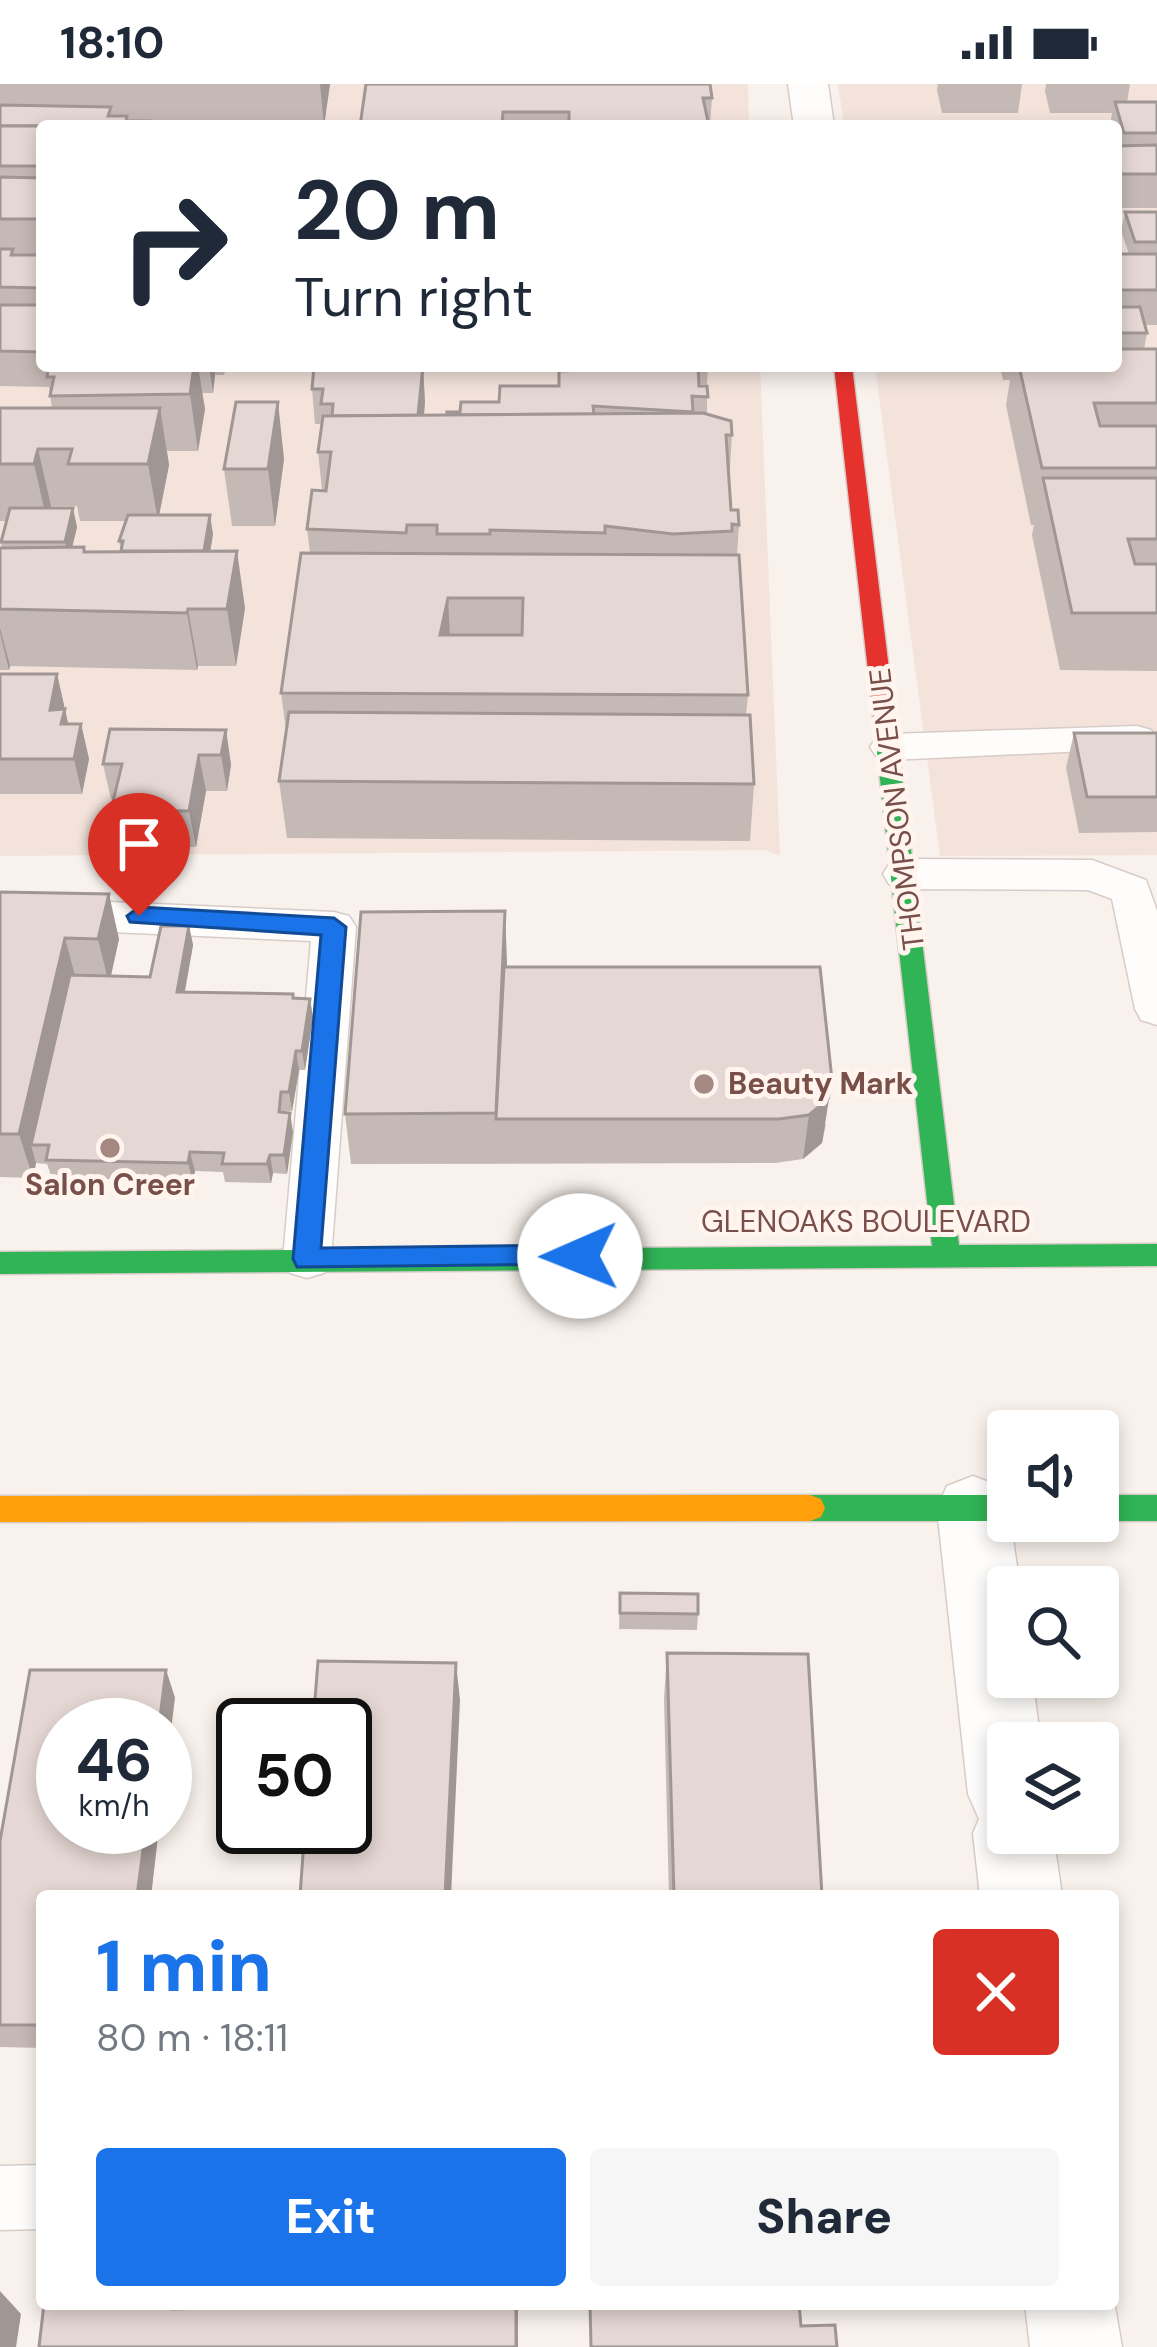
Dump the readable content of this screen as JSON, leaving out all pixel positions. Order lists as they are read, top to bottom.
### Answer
{
  "streets": {
    "main road": ["THOMPSON AVENUE", "GLENOAKS BOULEVARD"]
  },
  "crossings": [
    ["THOMPSON AVENUE", "GLENOAKS BOULEVARD"]
  ],
  "places": ["Beauty Mark", "Salon Creer"],
  "page": {
    "status": "18:10",
    "turn": ["20 m", "Turn right"],
    "speed": "46 km/h",
    "limit": "50",
    "heading": ["1 min", "80 m · 18:11"],
    "buttons": ["Exit", "Share"]
  }
}
